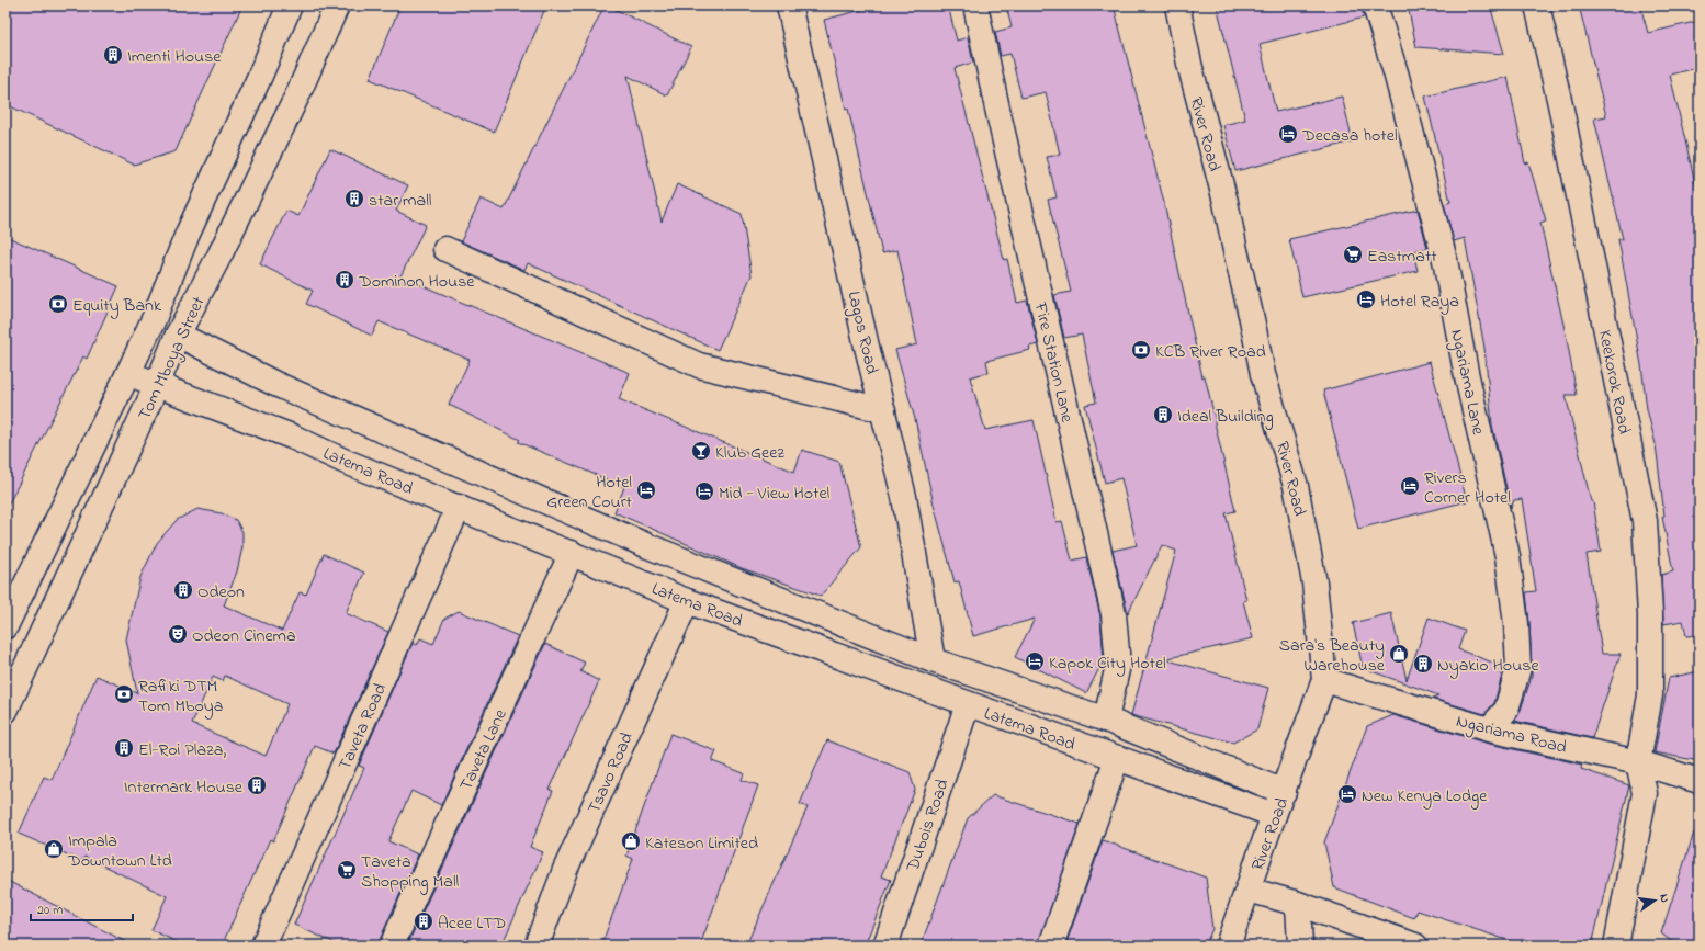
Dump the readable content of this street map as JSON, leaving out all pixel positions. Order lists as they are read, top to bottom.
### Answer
{
  "streets": {
    "street": [
      "River Road",
      "Lagos Road",
      "Tom Mboya Street",
      "Fire Station Lane",
      "Ngariama Lane",
      "Keekorok Road",
      "Latema Road",
      "Taveta Road",
      "Ngariama Road",
      "Taveta Lane",
      "Tsavo Road",
      "Dubois Road"
    ]
  },
  "crossings": [
    ["River Road", "Latema Road"],
    ["River Road", "Ngariama Road"],
    ["Lagos Road", "Latema Road"],
    ["Tom Mboya Street", "Latema Road"],
    ["Fire Station Lane", "Latema Road"],
    ["Ngariama Lane", "Ngariama Road"],
    ["Keekorok Road", "Ngariama Road"],
    ["Latema Road", "Taveta Road"],
    ["Latema Road", "Taveta Lane"],
    ["Latema Road", "Tsavo Road"],
    ["Latema Road", "Dubois Road"]
  ],
  "places": {
    "building": [
      "Imenti House",
      "star mall",
      "Dominon House",
      "Ideal Building",
      "Odeon",
      "Nyakio House",
      "El-Roi Plaza,",
      "Intermark House",
      "Acee LTD"
    ],
    "hotel": [
      "Decasa hotel",
      "Hotel Raya",
      "Rivers Corner Hotel",
      "Hotel Green Court",
      "Mid - View Hotel",
      "Kapok City Hotel",
      "New Kenya Lodge"
    ],
    "supermarket": ["Eastmatt", "Taveta Shopping Mall"],
    "bank": ["Equity Bank", "KCB River Road", "Rafiki DTM Tom Mboya"],
    "bar": ["Klub Geez"],
    "theatre": ["Odeon Cinema"],
    "shop": ["Sara's Beauty Warehouse", "Kateson Limited", "Impala Downtown Ltd"]
  },
  "scale_bar": "20 m",
  "north": "right"
}
